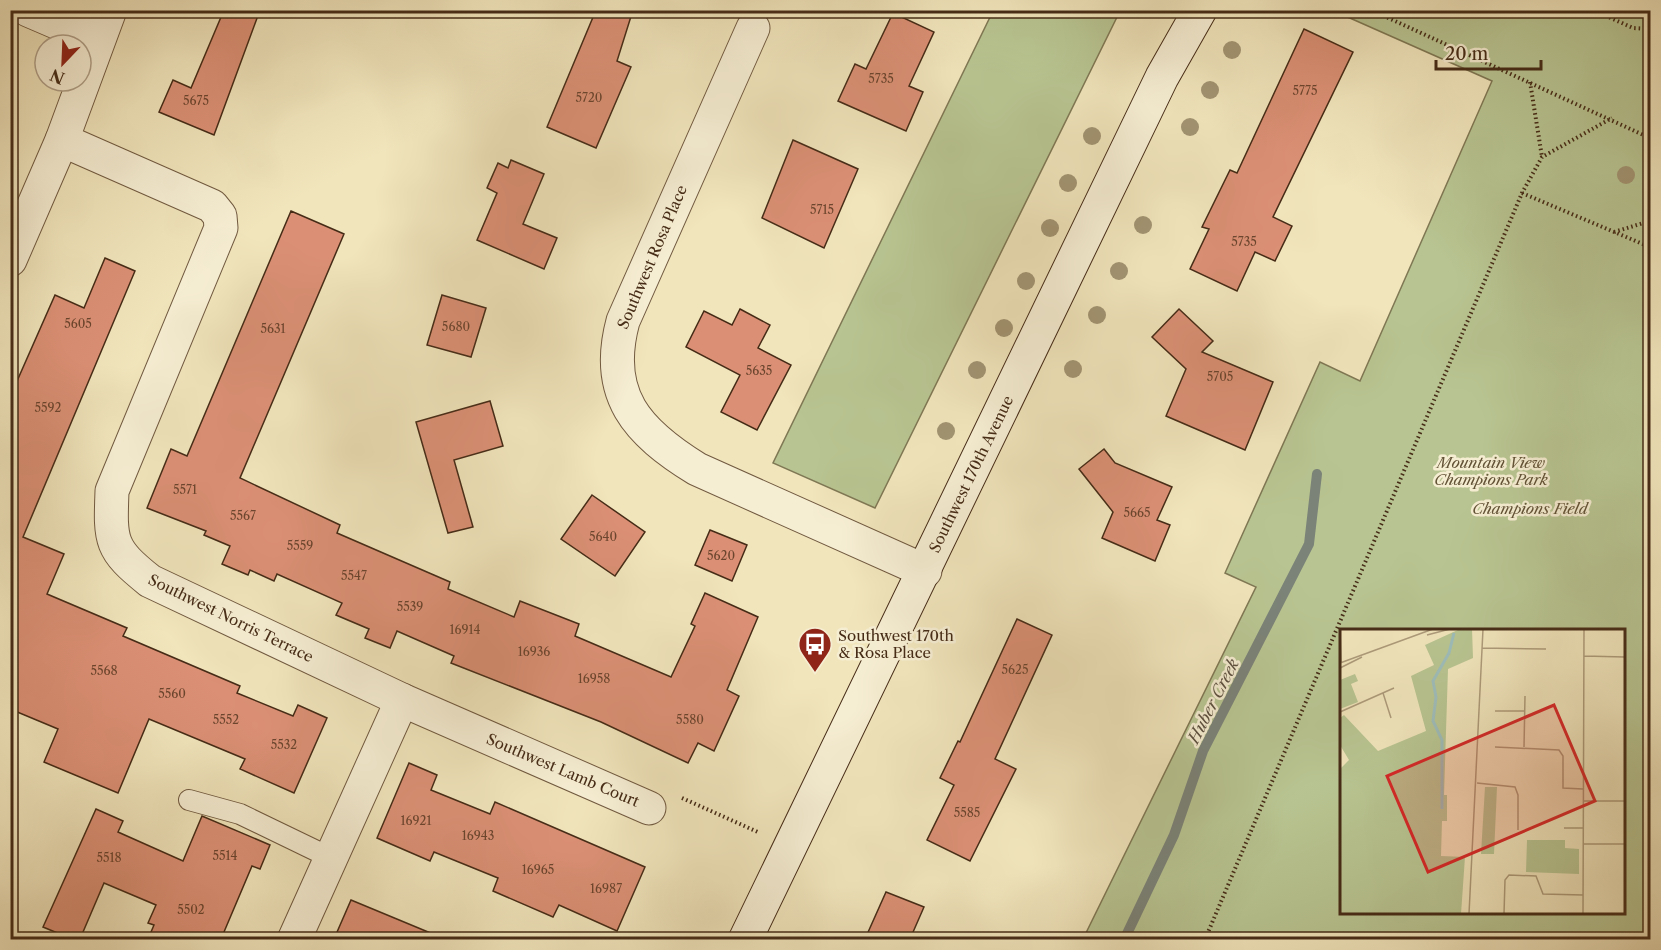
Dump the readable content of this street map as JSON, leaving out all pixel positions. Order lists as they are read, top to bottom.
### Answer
{
  "streets": {
    "street": [
      "Southwest Rosa Place",
      "Southwest 170th Avenue",
      "Southwest Norris Terrace",
      "Southwest Lamb Court"
    ]
  },
  "crossings": [
    ["Southwest Rosa Place", "Southwest 170th Avenue"],
    ["Southwest 170th Avenue", "Southwest Lamb Court"],
    ["Southwest Norris Terrace", "Southwest Lamb Court"]
  ],
  "water": ["Huber Creek"],
  "parks": ["Mountain View Champions Park", "Champions Field"],
  "places": {
    "bus stop": ["Southwest 170th & Rosa Place"]
  },
  "house_numbers": [
    "5735",
    "5775",
    "5720",
    "5675",
    "5715",
    "5735",
    "5605",
    "5680",
    "5631",
    "5635",
    "5705",
    "5592",
    "5571",
    "5665",
    "5567",
    "5640",
    "5559",
    "5620",
    "5547",
    "5539",
    "16914",
    "16936",
    "5625",
    "5568",
    "16958",
    "5560",
    "5552",
    "5580",
    "5532",
    "5585",
    "16921",
    "16943",
    "5514",
    "5518",
    "16965",
    "16987",
    "5502"
  ],
  "scale_bar": "20 m",
  "north": "bottom left"
}
